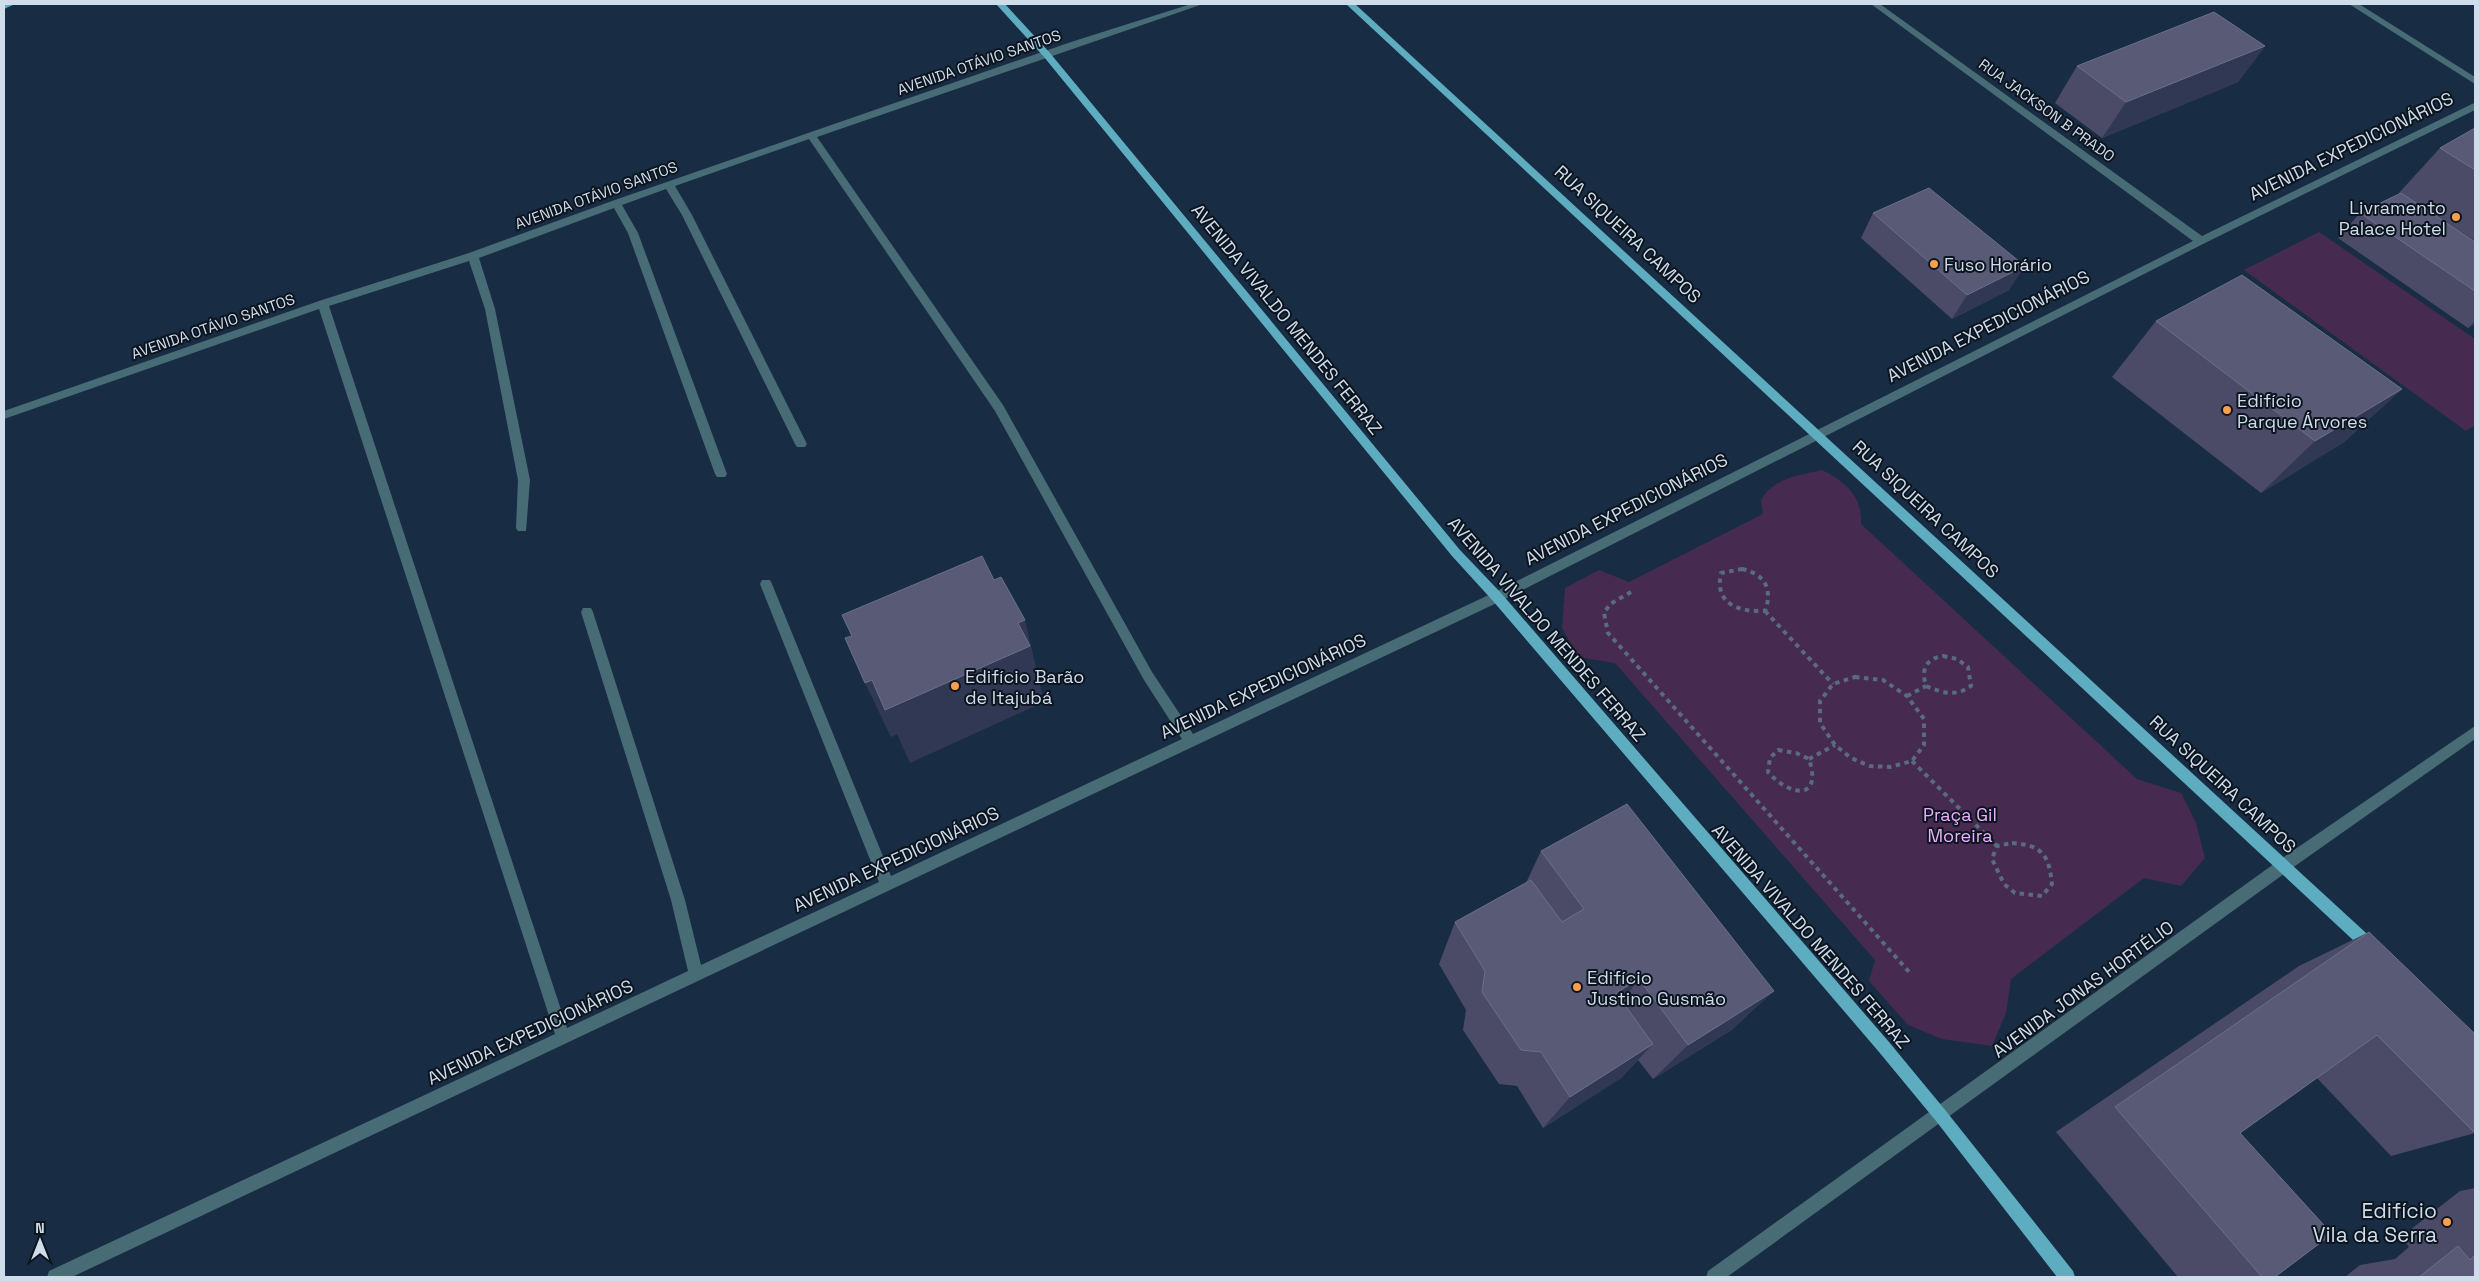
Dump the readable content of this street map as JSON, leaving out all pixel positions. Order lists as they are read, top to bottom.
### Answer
{
  "streets": {
    "main road": ["RUA SIQUEIRA CAMPOS", "AVENIDA VIVALDO MENDES FERRAZ"],
    "street": [
      "AVENIDA OTÁVIO SANTOS",
      "RUA JACKSON B PRADO",
      "AVENIDA EXPEDICIONÁRIOS",
      "AVENIDA JONAS HORTÉLIO"
    ]
  },
  "crossings": [
    ["AVENIDA OTÁVIO SANTOS", "AVENIDA VIVALDO MENDES FERRAZ"],
    ["RUA JACKSON B PRADO", "AVENIDA EXPEDICIONÁRIOS"],
    ["AVENIDA EXPEDICIONÁRIOS", "RUA SIQUEIRA CAMPOS"],
    ["AVENIDA EXPEDICIONÁRIOS", "AVENIDA VIVALDO MENDES FERRAZ"],
    ["RUA SIQUEIRA CAMPOS", "AVENIDA JONAS HORTÉLIO"],
    ["AVENIDA VIVALDO MENDES FERRAZ", "AVENIDA JONAS HORTÉLIO"]
  ],
  "parks": ["Praça Gil Moreira"],
  "places": [
    "Livramento Palace Hotel",
    "Fuso Horário",
    "Edifício Parque Árvores",
    "Edifício Barão de Itajubá",
    "Edifício Justino Gusmão",
    "Edifício Vila da Serra"
  ],
  "north": "top"
}
